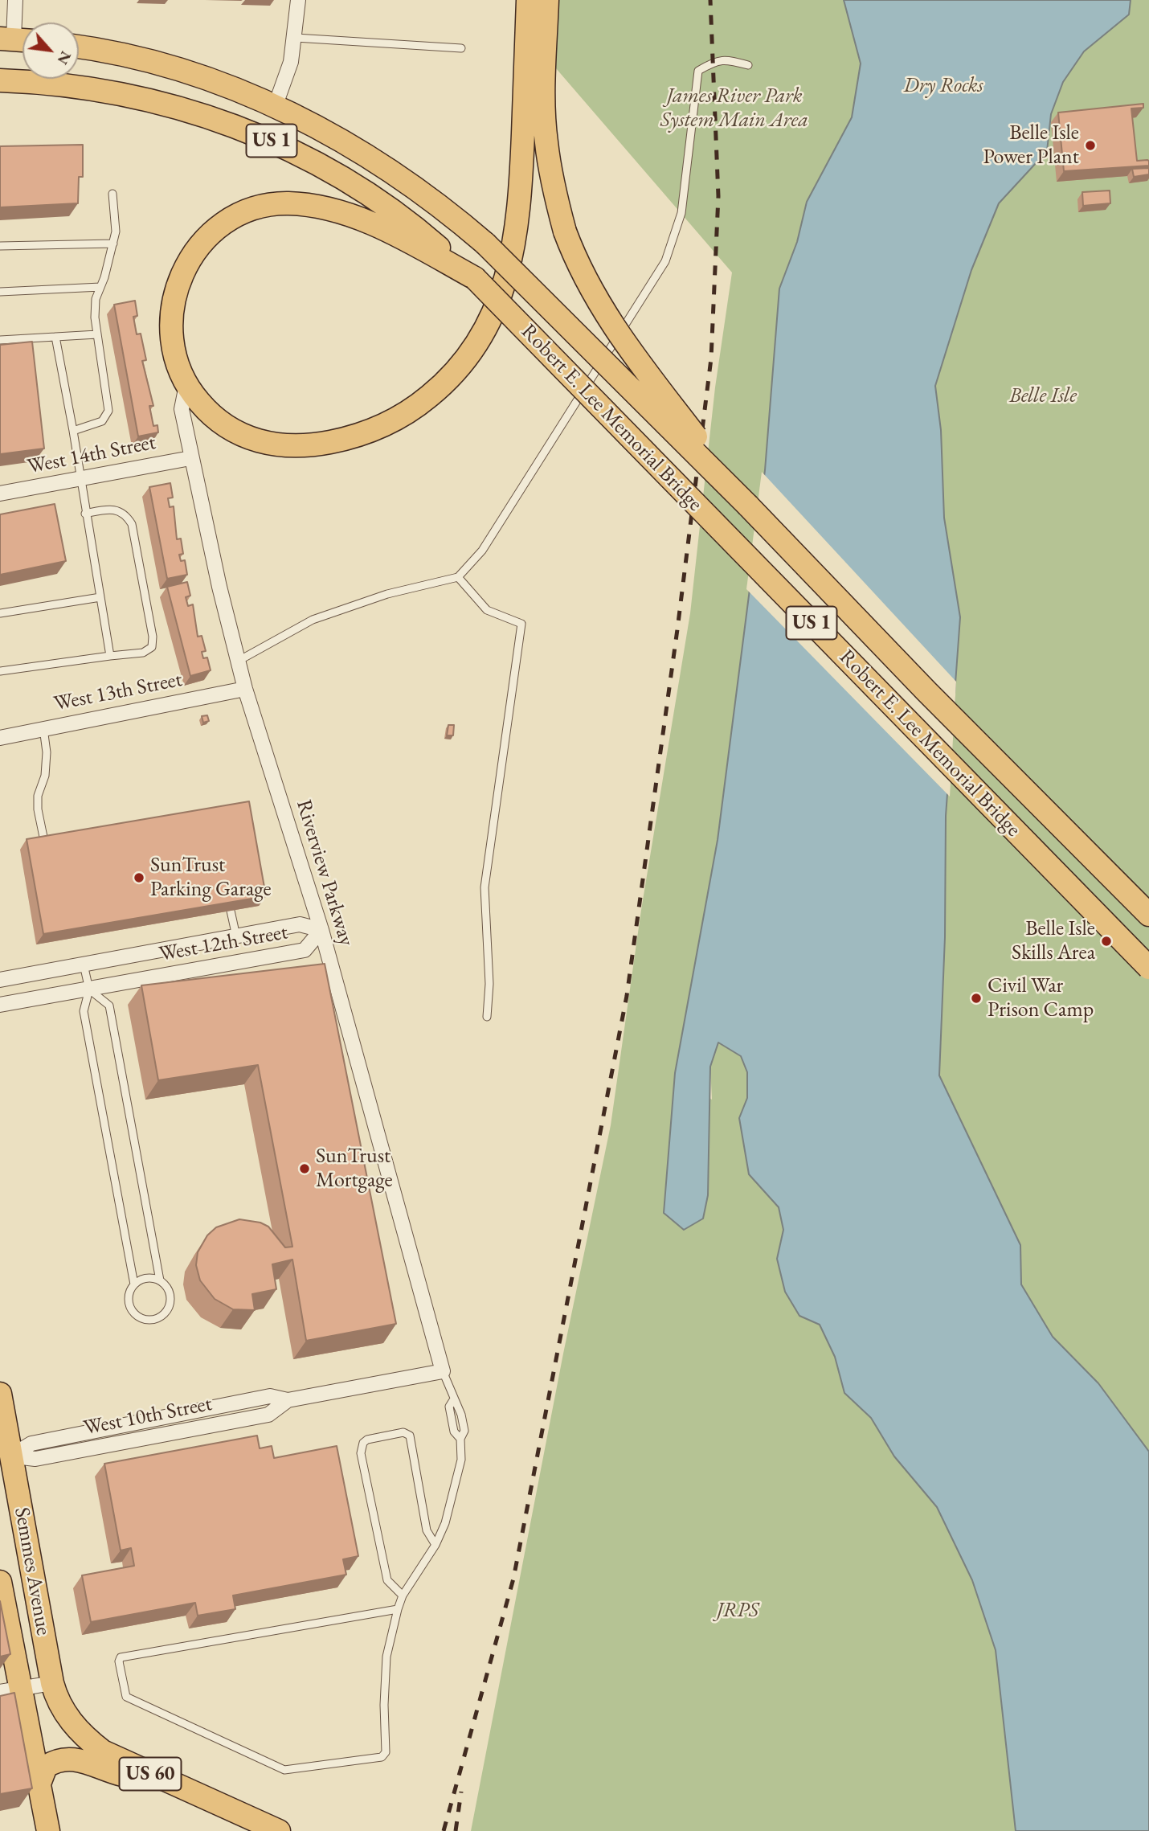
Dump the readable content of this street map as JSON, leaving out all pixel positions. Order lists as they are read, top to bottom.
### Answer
{
  "streets": {
    "main road": [
      "US 1",
      "Robert E. Lee Memorial Bridge",
      "Semmes Avenue",
      "US 60"
    ],
    "street": [
      "West 14th Street",
      "West 13th Street",
      "Riverview Parkway",
      "West 12th Street",
      "West 10th Street"
    ]
  },
  "crossings": [
    ["US 1", "Robert E. Lee Memorial Bridge"],
    ["West 14th Street", "Riverview Parkway"],
    ["West 13th Street", "Riverview Parkway"],
    ["Riverview Parkway", "West 12th Street"],
    ["Riverview Parkway", "West 10th Street"],
    ["West 10th Street", "Semmes Avenue"],
    ["Semmes Avenue", "US 60"]
  ],
  "parks": [
    "Dry Rocks",
    "James River Park System Main Area",
    "Belle Isle",
    "JRPS"
  ],
  "places": [
    "Belle Isle Power Plant",
    "SunTrust Parking Garage",
    "Belle Isle Skills Area",
    "Civil War Prison Camp",
    "SunTrust Mortgage"
  ],
  "north": "bottom right"
}
